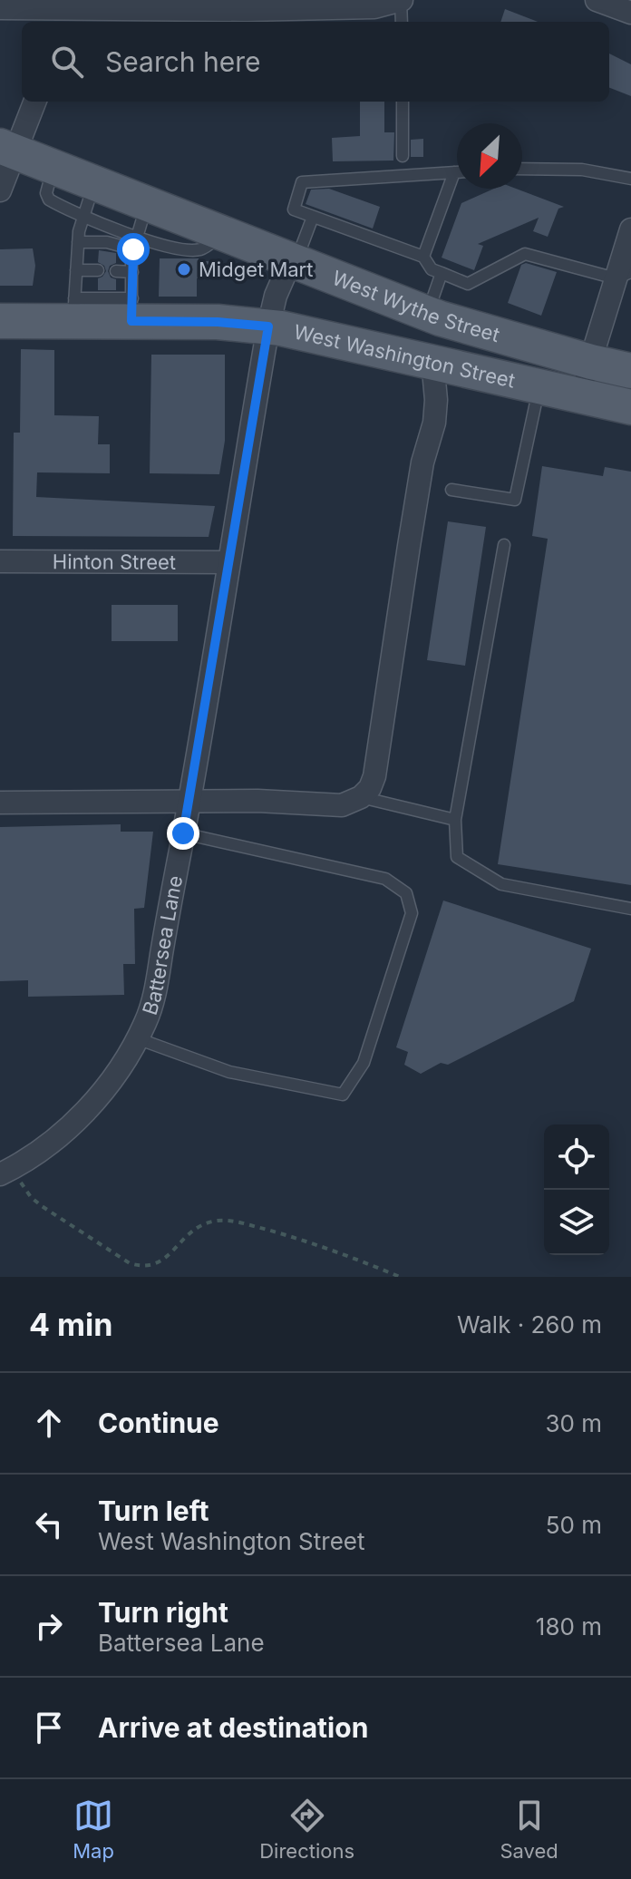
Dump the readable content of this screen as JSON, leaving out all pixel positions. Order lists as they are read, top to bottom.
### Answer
{
  "streets": {
    "main road": ["West Wythe Street", "West Washington Street"],
    "street": ["Hinton Street", "Battersea Lane"]
  },
  "crossings": [
    ["West Wythe Street", "Battersea Lane"],
    ["West Washington Street", "Battersea Lane"],
    ["Hinton Street", "Battersea Lane"]
  ],
  "places": ["Midget Mart"],
  "north": "bottom left",
  "page": {
    "search": "Search here",
    "heading": ["4 min", "Walk · 260 m"],
    "list": [
      ["Continue", "30 m"],
      ["Turn left", "West Washington Street", "50 m"],
      ["Turn right", "Battersea Lane", "180 m"],
      "Arrive at destination"
    ],
    "nav": ["Map", "Directions", "Saved"]
  }
}
